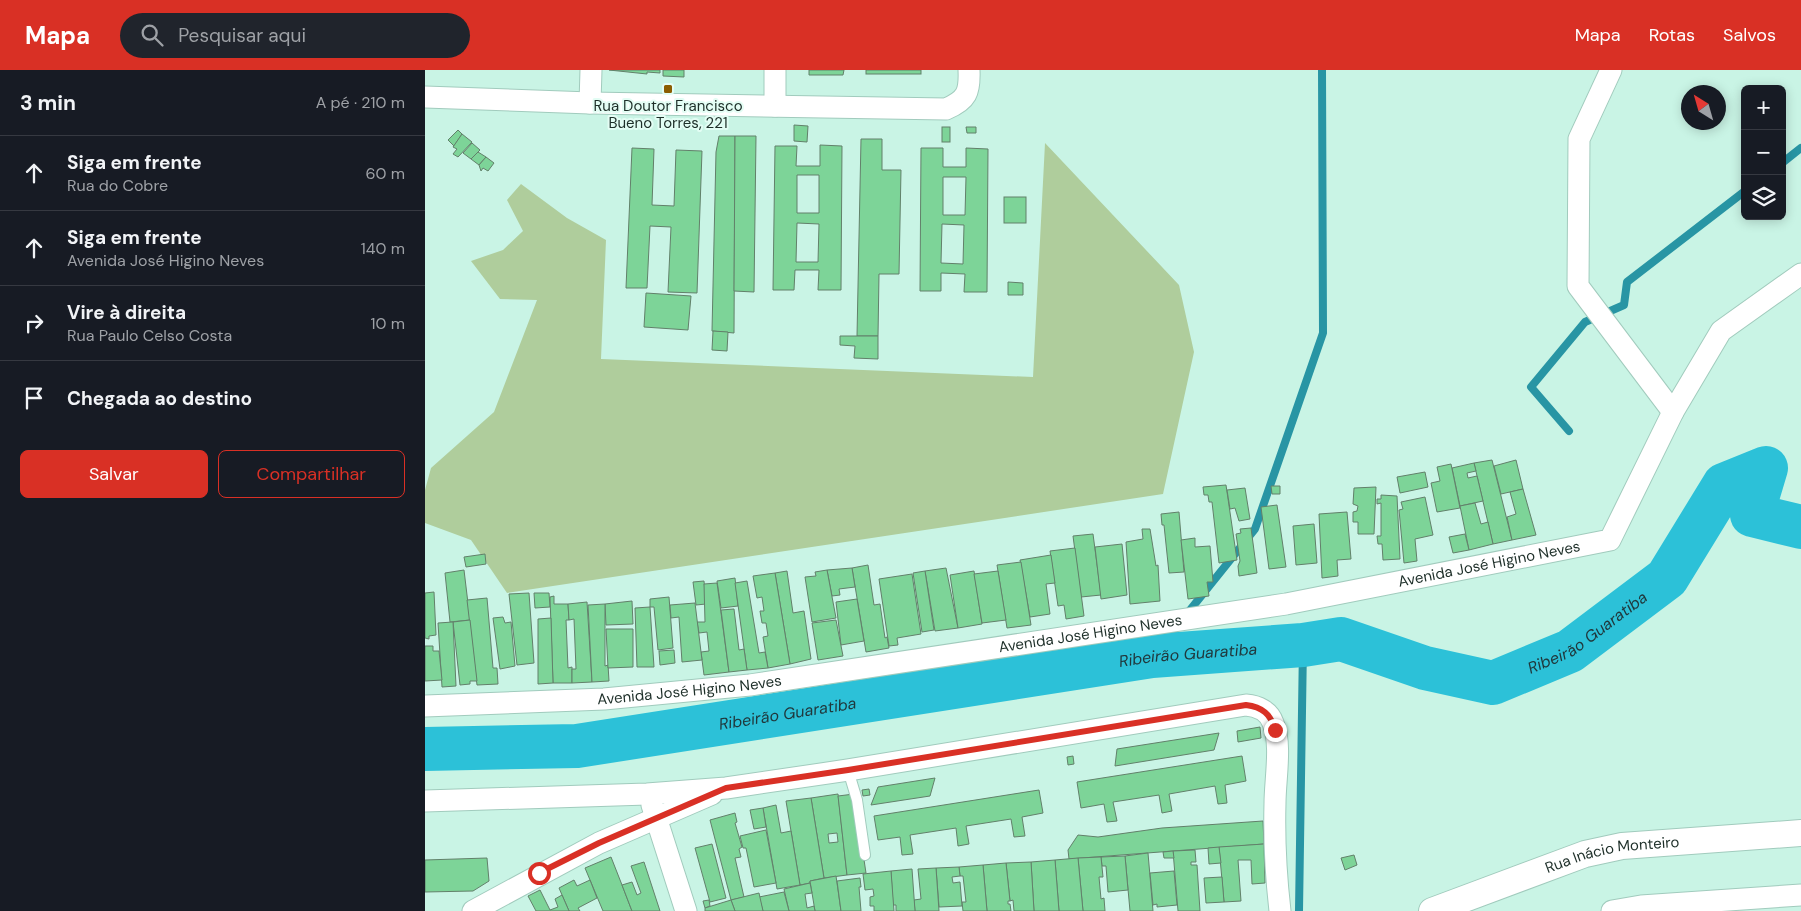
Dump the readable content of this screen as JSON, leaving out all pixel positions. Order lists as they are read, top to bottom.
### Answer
{
  "streets": {
    "street": ["Avenida José Higino Neves", "Rua Inácio Monteiro"]
  },
  "water": ["Ribeirão Guaratiba"],
  "places": {
    "transit": ["Rua Doutor Francisco Bueno Torres, 221"]
  },
  "north": "top left",
  "page": {
    "header": "Mapa",
    "search": "Pesquisar aqui",
    "nav": ["Mapa", "Rotas", "Salvos"],
    "heading": ["3 min", "A pé · 210 m"],
    "map_buttons": ["+", "−"],
    "list": [
      ["Siga em frente", "Rua do Cobre", "60 m"],
      ["Siga em frente", "Avenida José Higino Neves", "140 m"],
      ["Vire à direita", "Rua Paulo Celso Costa", "10 m"],
      "Chegada ao destino"
    ],
    "buttons": ["Salvar", "Compartilhar"]
  }
}
